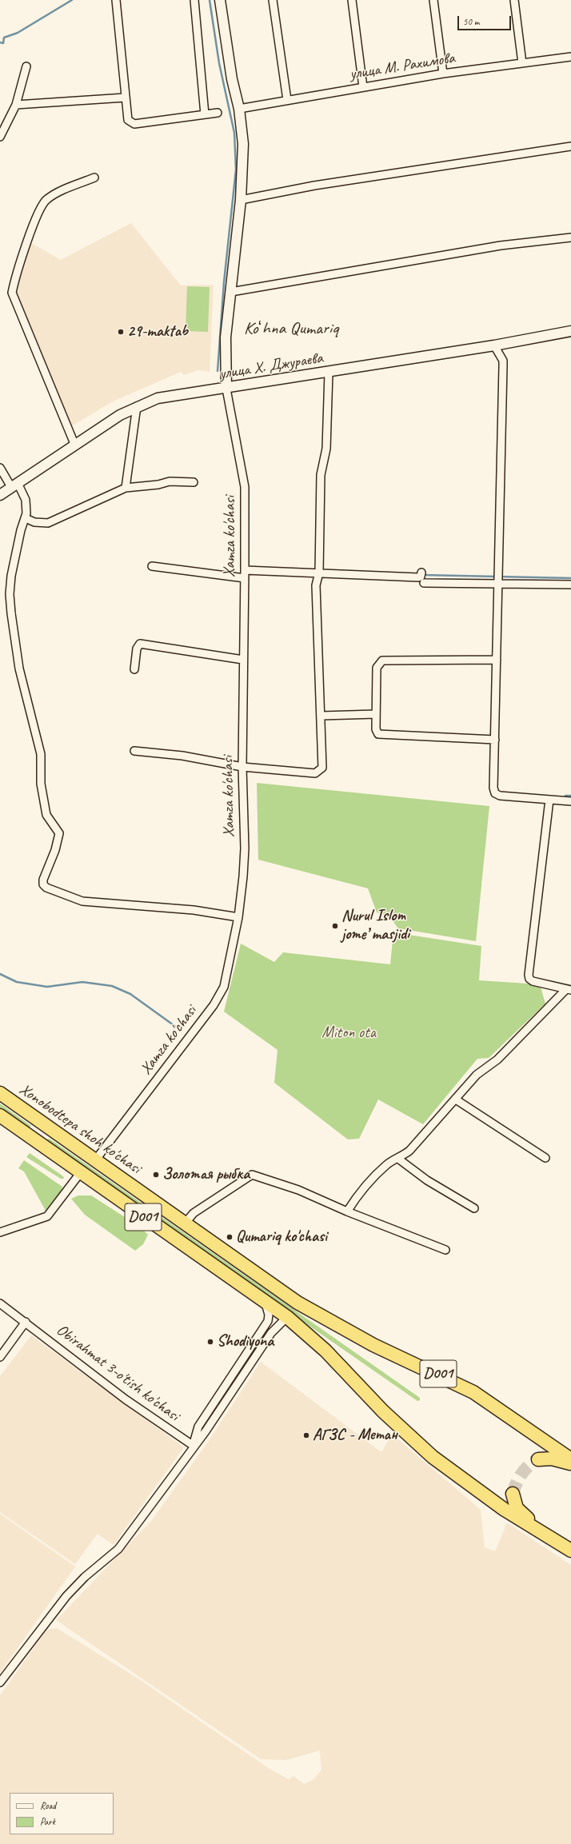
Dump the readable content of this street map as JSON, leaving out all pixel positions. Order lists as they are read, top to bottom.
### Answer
{
  "streets": {
    "highway": ["Xonobodtepa shoh ko'chasi", "D001"],
    "street": [
      "улица М. Рахимова",
      "улица Х. Джураева",
      "Xamza ko'chasi",
      "Obirahmat 3-o'tish ko'chasi"
    ]
  },
  "crossings": [
    ["улица Х. Джураева", "Xamza ko'chasi"],
    ["Xamza ko'chasi", "Xonobodtepa shoh ko'chasi"],
    ["D001", "Obirahmat 3-o'tish ko'chasi"]
  ],
  "districts": ["Koʻhna Qumariq"],
  "parks": ["Miton ota"],
  "places": [
    "29-maktab",
    "Nurul Islom jome’ masjidi",
    "Золотая рыбка",
    "Qumariq ko'chasi",
    "Shodiyona",
    "АГЗС - Метан"
  ],
  "legend": ["Road", "Park"],
  "scale_bar": "50 m"
}
